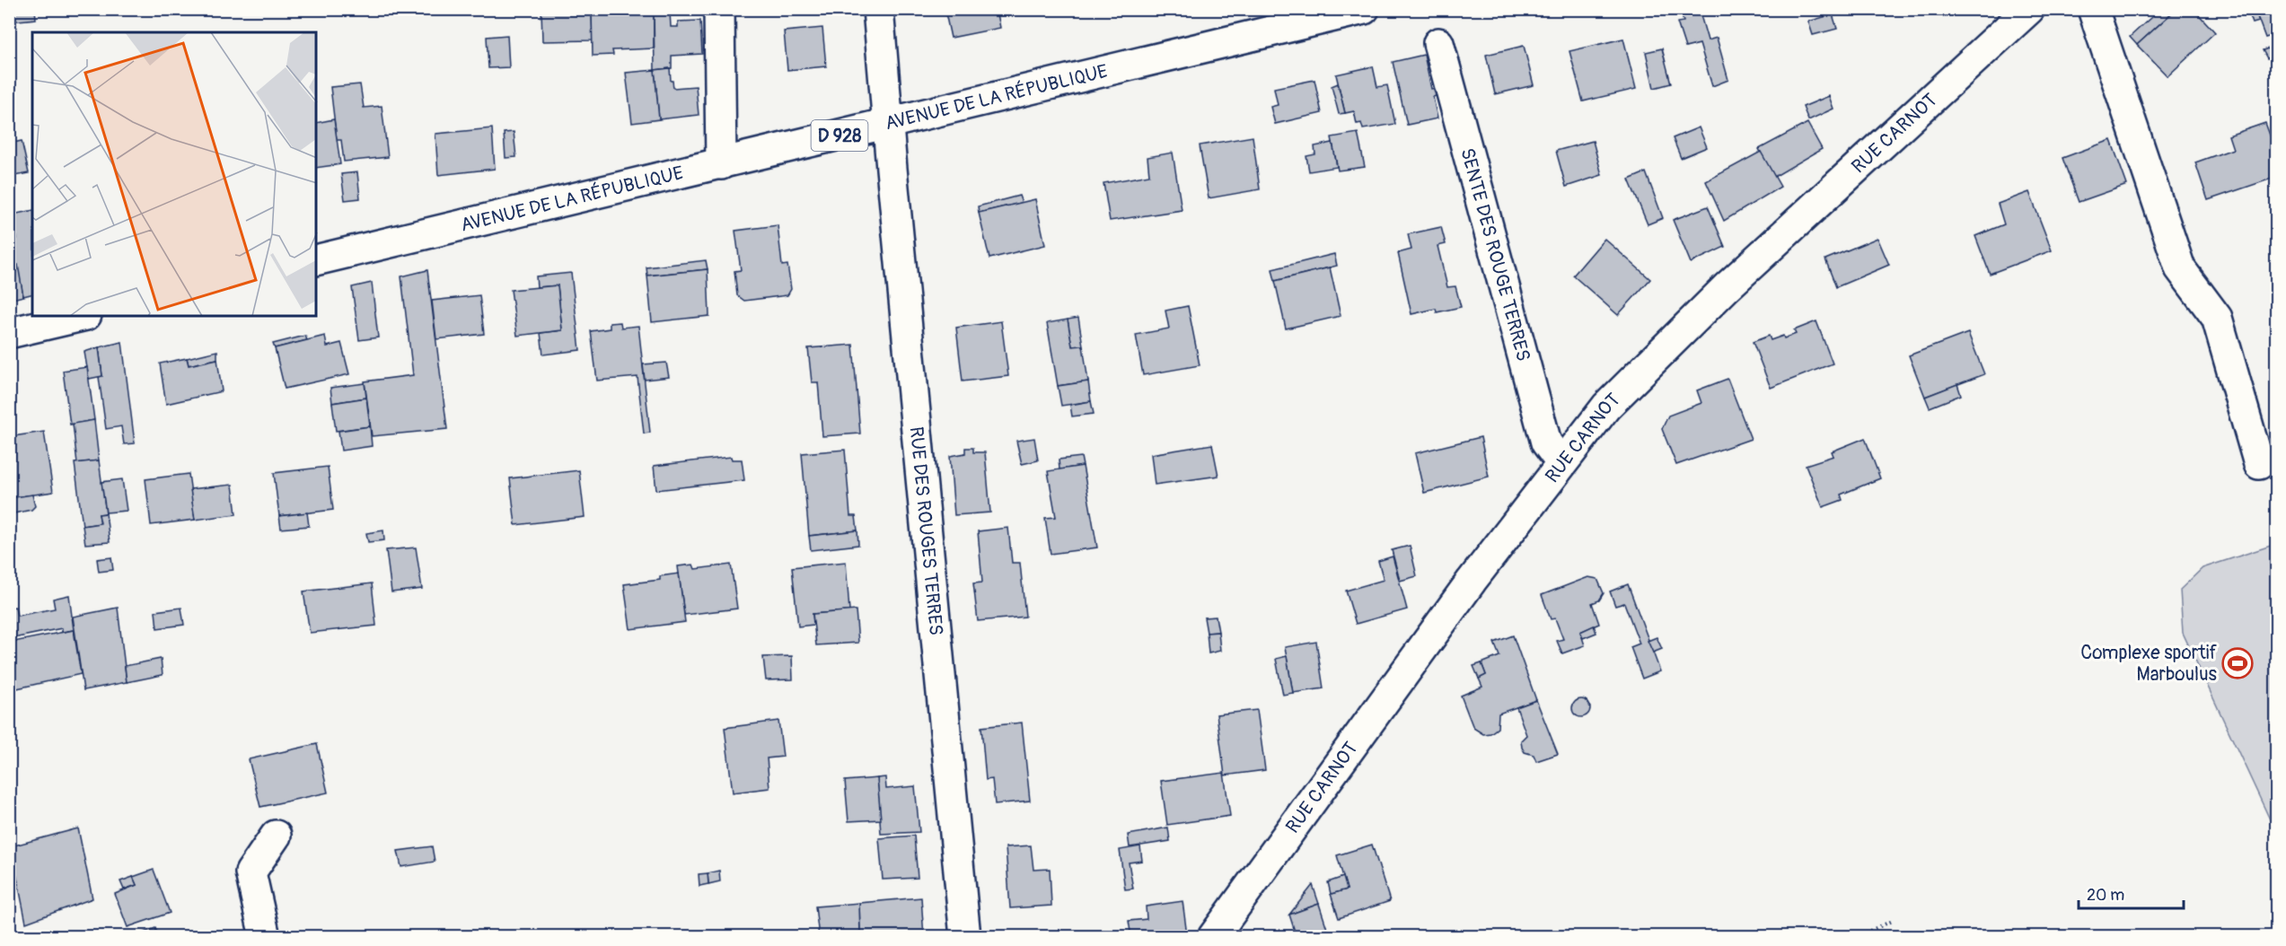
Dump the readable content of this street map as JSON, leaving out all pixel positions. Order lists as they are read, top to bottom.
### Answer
{
  "streets": {
    "street": [
      "AVENUE DE LA RÉPUBLIQUE",
      "RUE CARNOT",
      "D 928",
      "SENTE DES ROUGE TERRES",
      "RUE DES ROUGES TERRES"
    ]
  },
  "crossings": [
    ["AVENUE DE LA RÉPUBLIQUE", "RUE DES ROUGES TERRES"],
    ["RUE CARNOT", "SENTE DES ROUGE TERRES"]
  ],
  "places": {
    "sports": ["Complexe sportif Marboulus"]
  },
  "scale_bar": "20 m"
}
